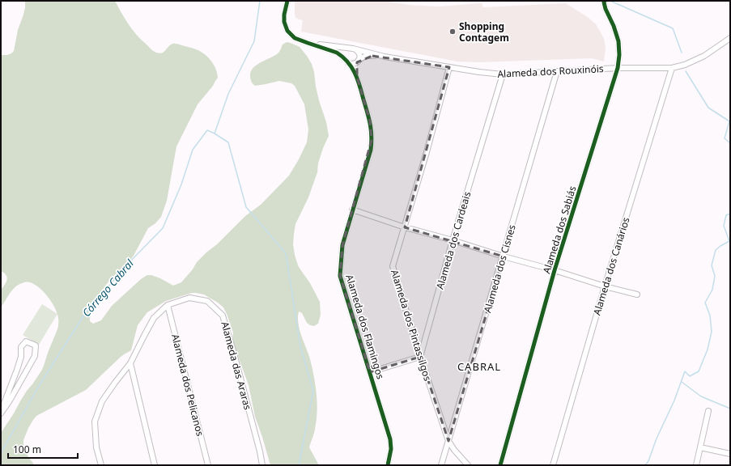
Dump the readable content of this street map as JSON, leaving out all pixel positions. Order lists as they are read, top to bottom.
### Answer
{
  "streets": {
    "street": [
      "Alameda dos Rouxinóis",
      "Alameda dos Sabiás",
      "Alameda dos Cardeais",
      "Alameda dos Canários",
      "Alameda dos Cisnes",
      "Alameda dos Pintassilgos",
      "Alameda dos Flamingos",
      "Alameda das Araras",
      "Alameda dos Pelicanos"
    ]
  },
  "crossings": [
    ["Alameda dos Rouxinóis", "Alameda dos Sabiás"],
    ["Alameda dos Rouxinóis", "Alameda dos Cardeais"],
    ["Alameda dos Rouxinóis", "Alameda dos Canários"],
    ["Alameda dos Rouxinóis", "Alameda dos Cisnes"],
    ["Alameda dos Rouxinóis", "Alameda dos Pintassilgos"],
    ["Alameda dos Rouxinóis", "Alameda dos Flamingos"],
    ["Alameda dos Cardeais", "Alameda dos Pintassilgos"],
    ["Alameda dos Cisnes", "Alameda dos Pintassilgos"],
    ["Alameda das Araras", "Alameda dos Pelicanos"]
  ],
  "districts": ["CABRAL"],
  "water": ["Córrego Cabral"],
  "places": ["Shopping Contagem"],
  "scale_bar": "100 m"
}
